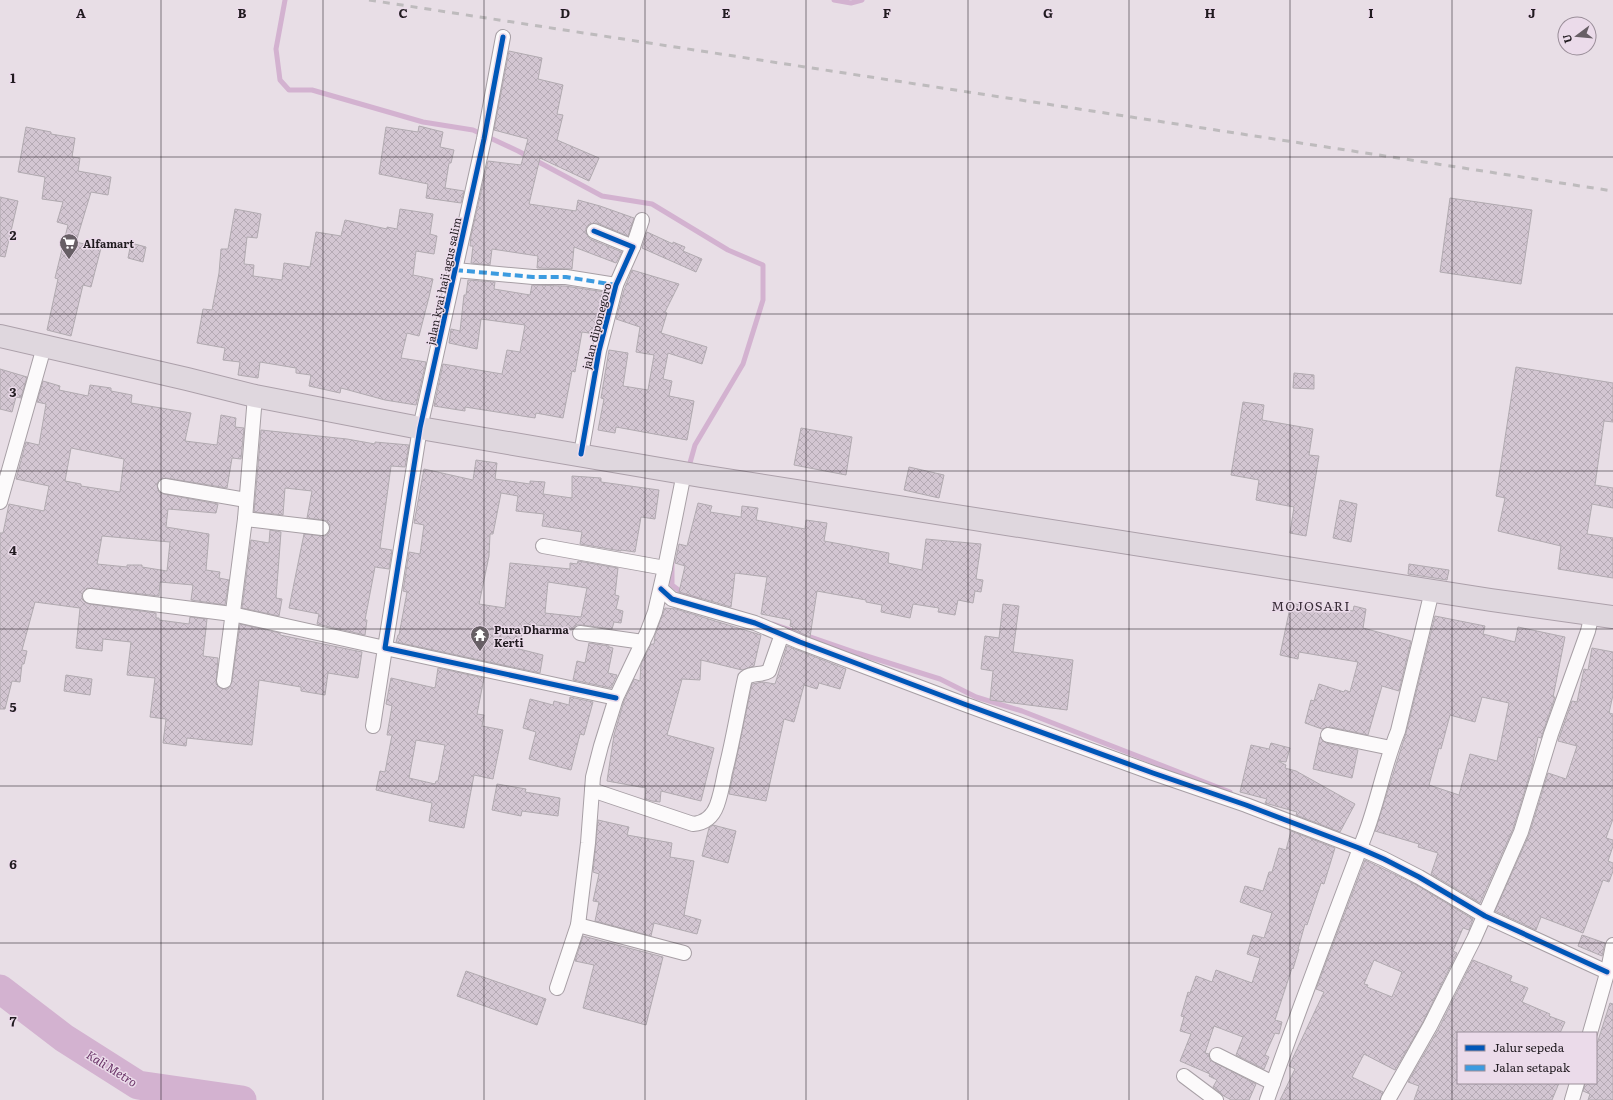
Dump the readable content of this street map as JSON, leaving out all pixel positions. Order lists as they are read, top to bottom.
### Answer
{
  "streets": {
    "street": ["jalan kyai haji agus salim", "jalan diponegoro"]
  },
  "districts": ["MOJOSARI"],
  "water": ["Kali Metro"],
  "places": {
    "supermarket": ["Alfamart"],
    "temple": ["Pura Dharma Kerti"]
  },
  "legend": ["Jalur sepeda", "Jalan setapak"],
  "north": "left",
  "grid": {
    "columns": [
      "A",
      "B",
      "C",
      "D",
      "E",
      "F",
      "G",
      "H",
      "I",
      "J"
    ],
    "rows": [
      "1",
      "2",
      "3",
      "4",
      "5",
      "6",
      "7"
    ]
  }
}
